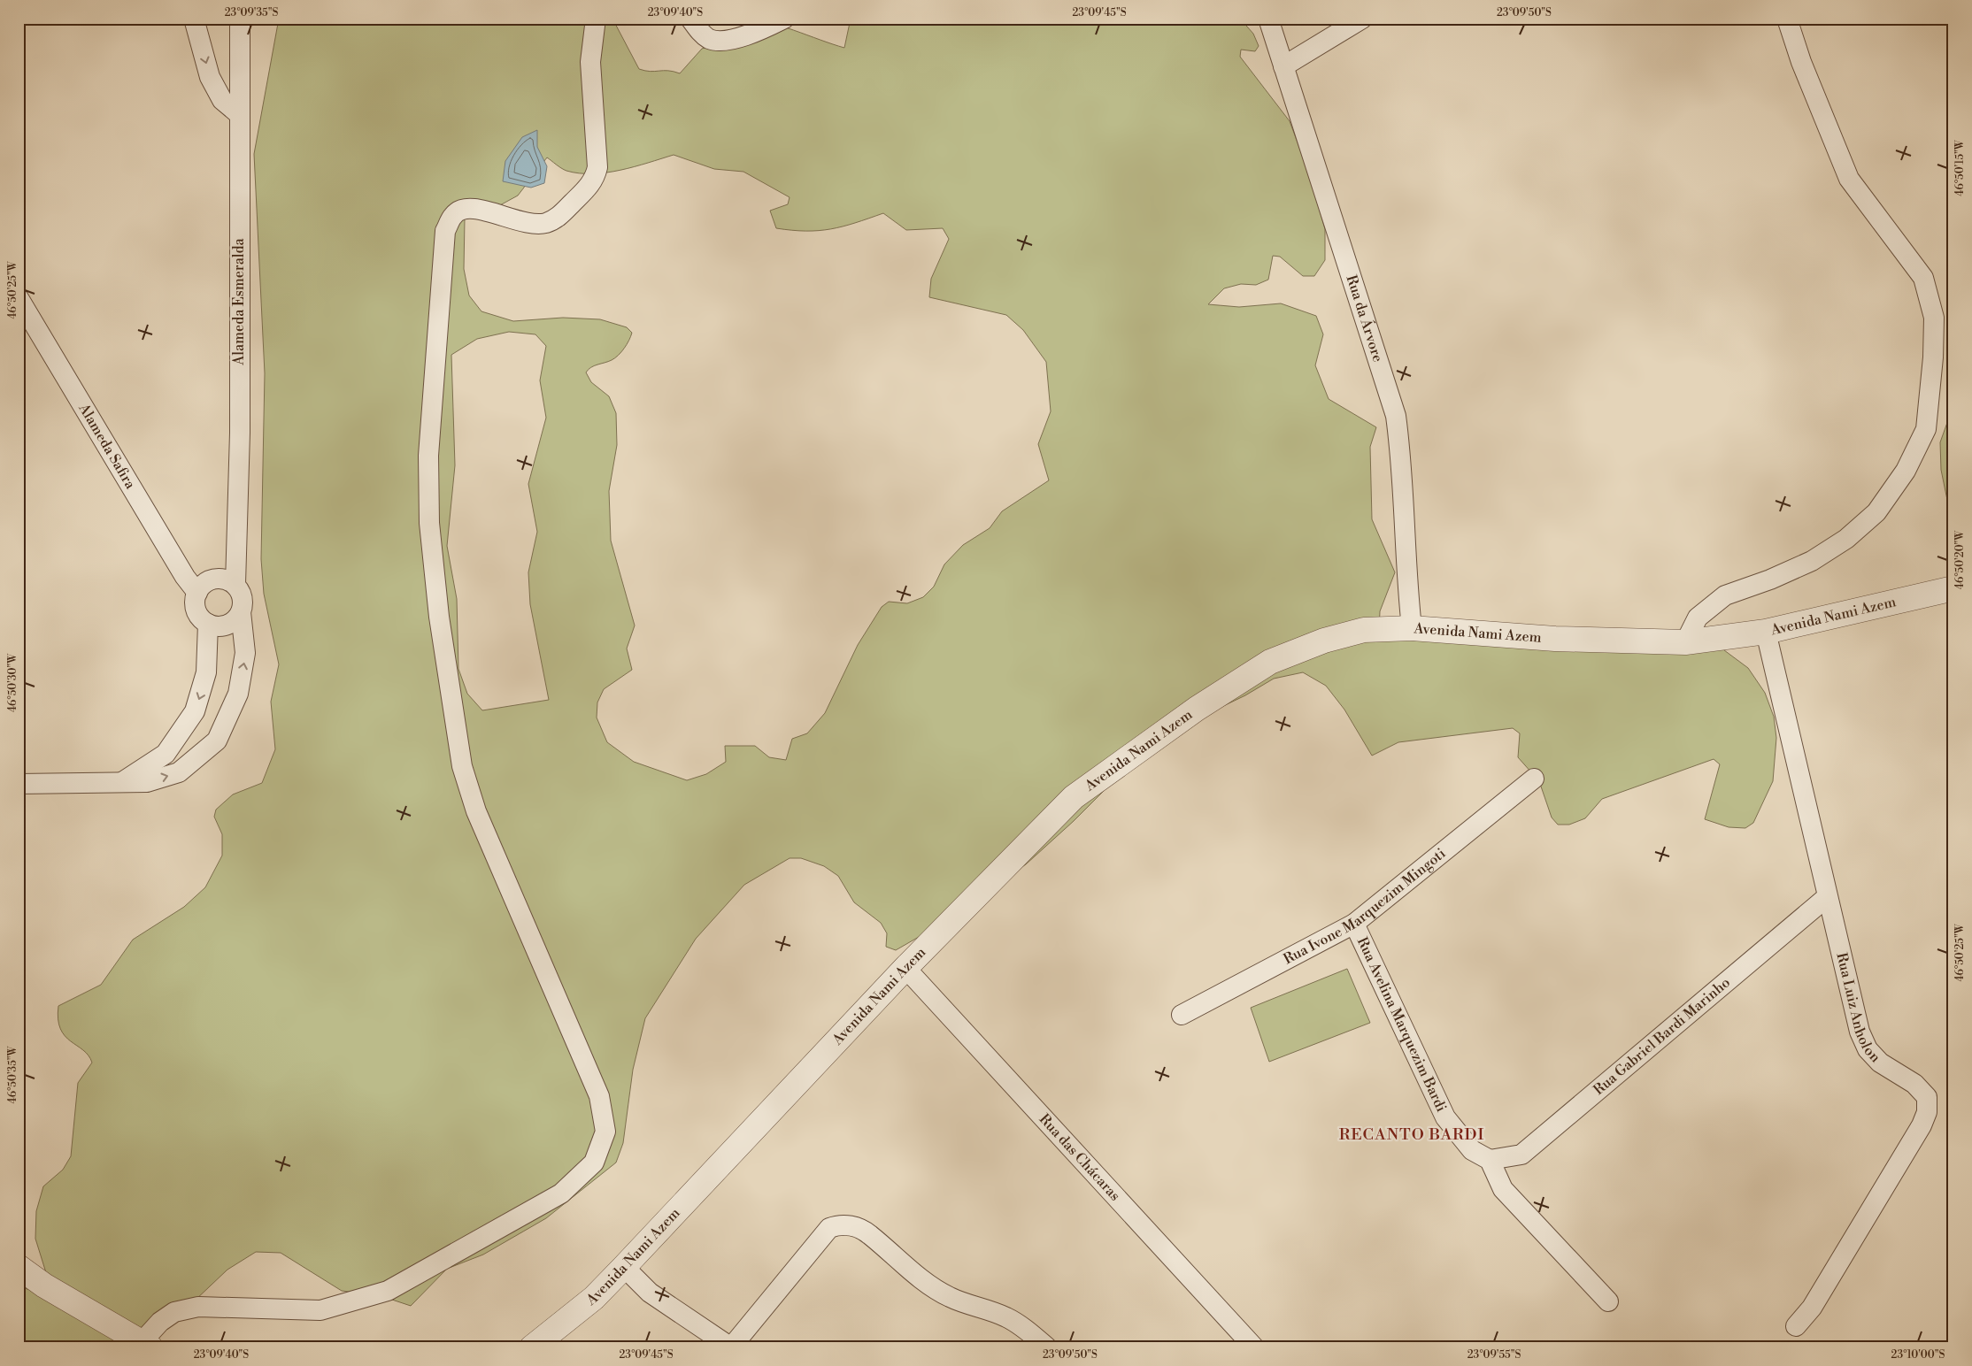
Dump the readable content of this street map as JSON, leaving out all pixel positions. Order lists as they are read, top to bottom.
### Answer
{
  "streets": {
    "street": [
      "Alameda Esmeralda",
      "Rua da Árvore",
      "Alameda Safira",
      "Avenida Nami Azem",
      "Rua Ivone Marquezim Mingoti",
      "Rua Luiz Anholon",
      "Rua Avelina Marquezim Bardi",
      "Rua Gabriel Bardi Marinho",
      "Rua das Chácaras"
    ]
  },
  "crossings": [
    ["Alameda Esmeralda", "Alameda Safira"],
    ["Rua da Árvore", "Avenida Nami Azem"],
    ["Avenida Nami Azem", "Rua Luiz Anholon"],
    ["Avenida Nami Azem", "Rua das Chácaras"],
    ["Rua Ivone Marquezim Mingoti", "Rua Avelina Marquezim Bardi"],
    ["Rua Luiz Anholon", "Rua Gabriel Bardi Marinho"],
    ["Rua Avelina Marquezim Bardi", "Rua Gabriel Bardi Marinho"]
  ],
  "districts": ["RECANTO BARDI"],
  "coordinates": [
    "23°09'35\"S",
    "23°09'40\"S",
    "23°09'45\"S",
    "23°09'50\"S",
    "46°50'15\"W",
    "46°50'25\"W",
    "46°50'20\"W",
    "46°50'30\"W",
    "46°50'35\"W",
    "23°09'55\"S",
    "23°10'00\"S"
  ]
}
